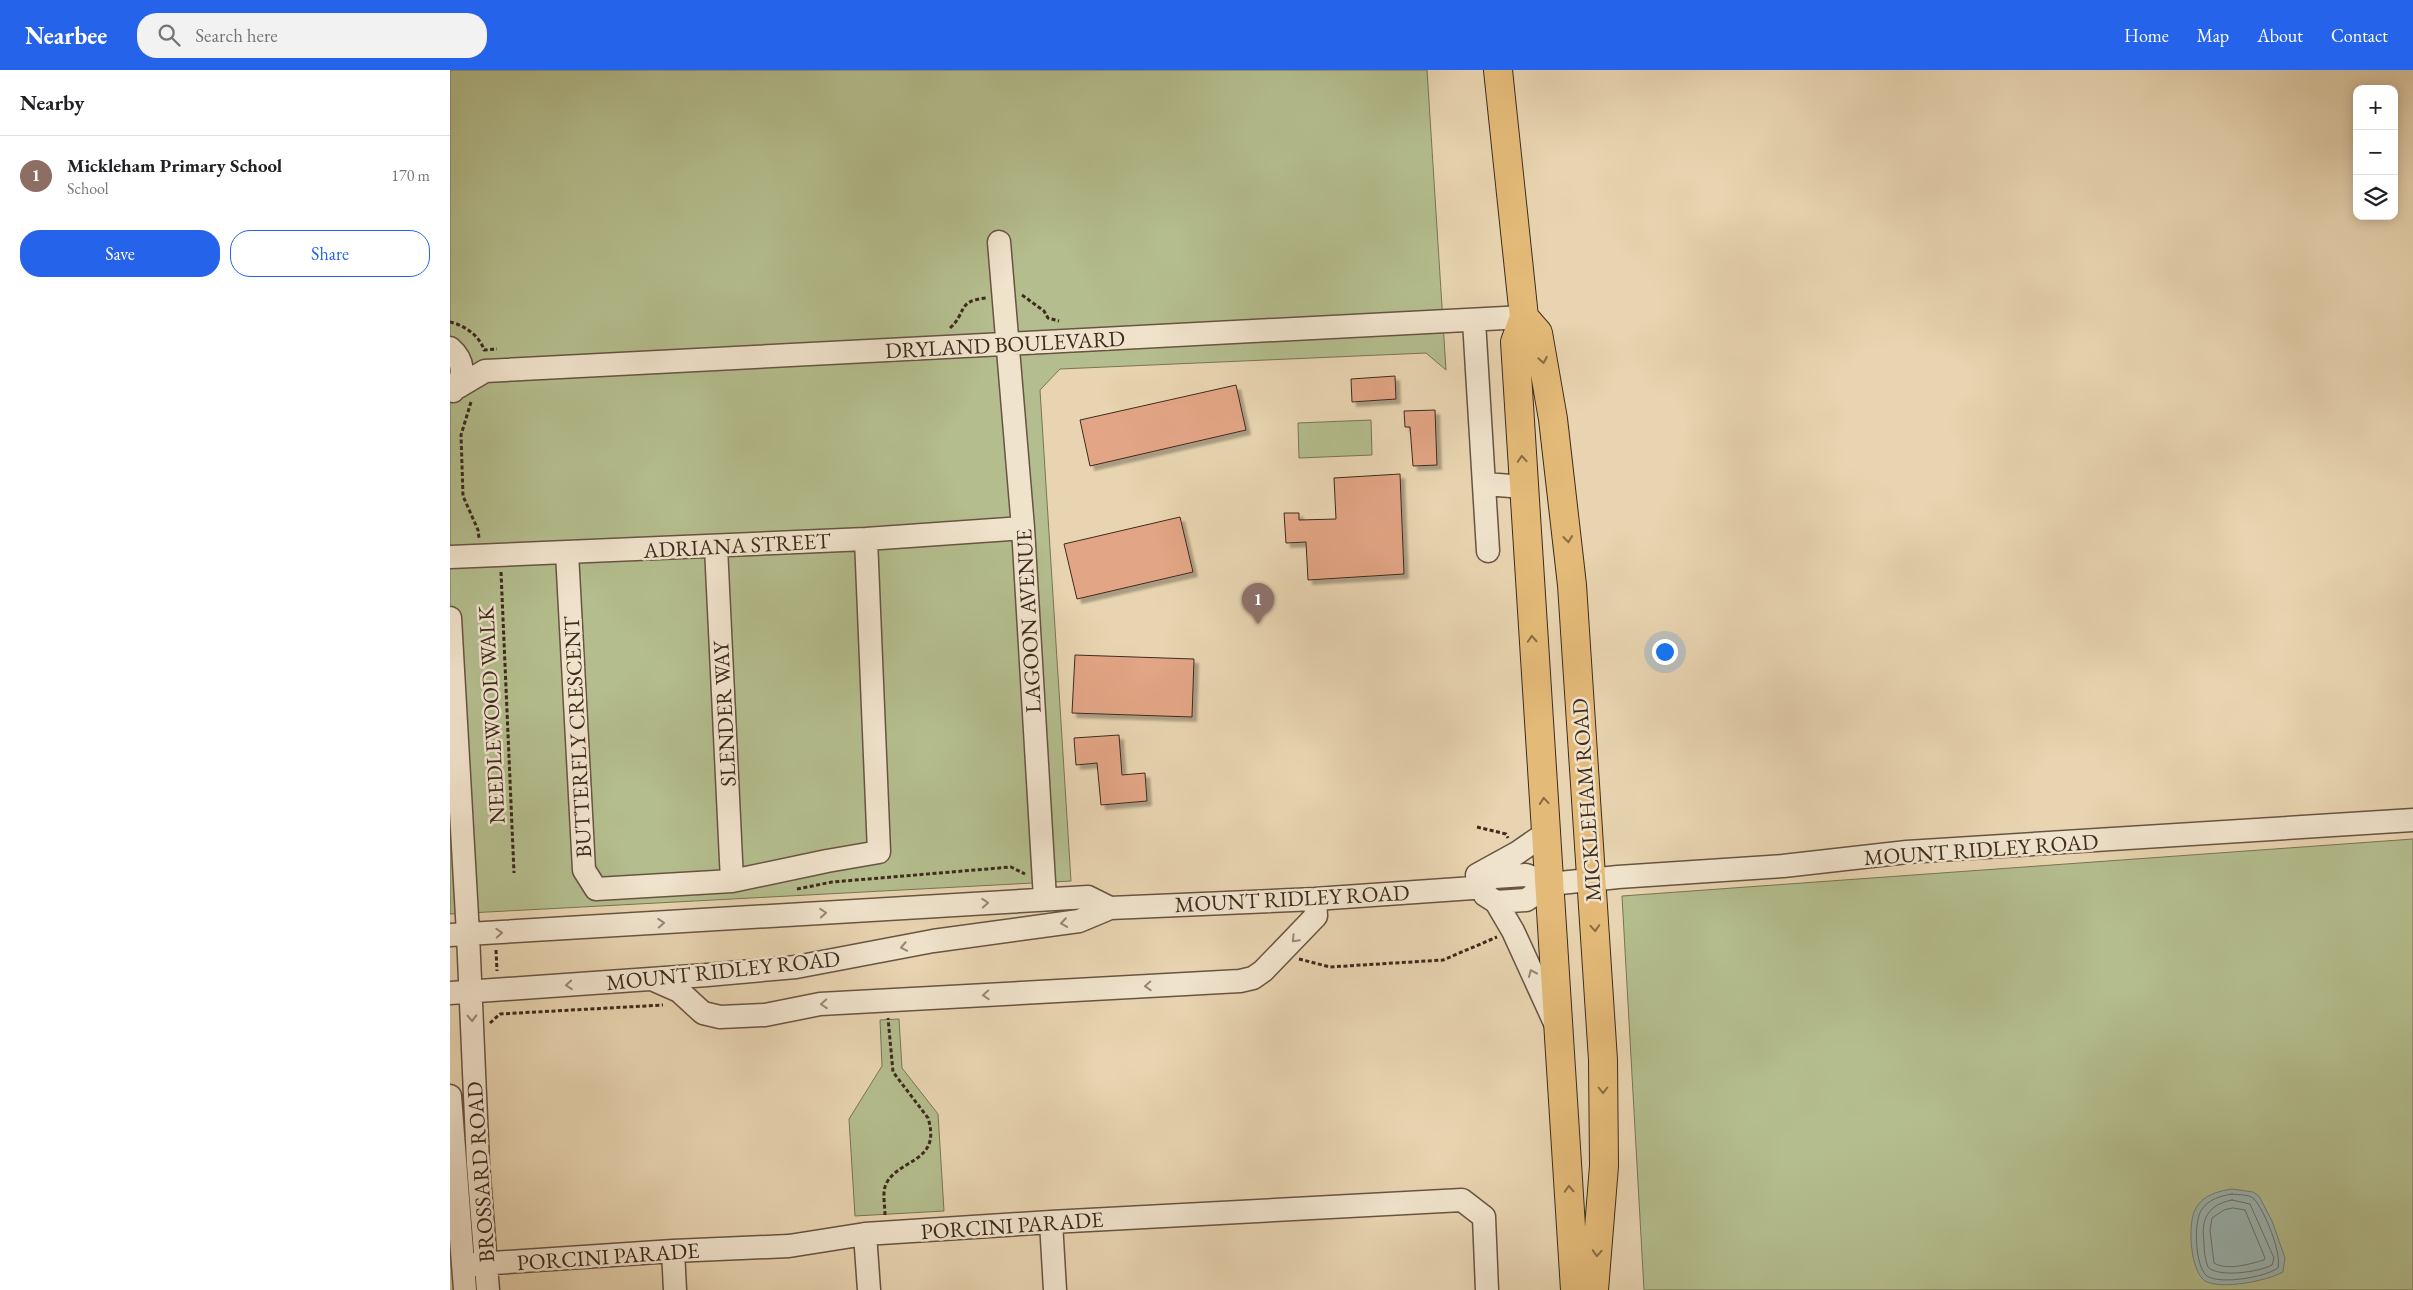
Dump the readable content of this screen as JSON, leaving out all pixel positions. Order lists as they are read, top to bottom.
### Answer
{
  "streets": {
    "main road": ["MICKLEHAM ROAD"],
    "street": [
      "DRYLAND BOULEVARD",
      "ADRIANA STREET",
      "LAGOON AVENUE",
      "SLENDER WAY",
      "BUTTERFLY CRESCENT",
      "MOUNT RIDLEY ROAD",
      "BROSSARD ROAD",
      "PORCINI PARADE"
    ],
    "path": ["NEEDLEWOOD WALK"]
  },
  "crossings": [
    ["DRYLAND BOULEVARD", "LAGOON AVENUE"],
    ["DRYLAND BOULEVARD", "NEEDLEWOOD WALK"],
    ["DRYLAND BOULEVARD", "MICKLEHAM ROAD"],
    ["ADRIANA STREET", "LAGOON AVENUE"],
    ["ADRIANA STREET", "SLENDER WAY"],
    ["ADRIANA STREET", "NEEDLEWOOD WALK"],
    ["ADRIANA STREET", "BUTTERFLY CRESCENT"],
    ["LAGOON AVENUE", "MOUNT RIDLEY ROAD"],
    ["SLENDER WAY", "BUTTERFLY CRESCENT"],
    ["MICKLEHAM ROAD", "MOUNT RIDLEY ROAD"],
    ["MOUNT RIDLEY ROAD", "BROSSARD ROAD"],
    ["BROSSARD ROAD", "PORCINI PARADE"]
  ],
  "page": {
    "header": "Nearbee",
    "search": "Search here",
    "nav": [
      "Home",
      "Map",
      "About",
      "Contact"
    ],
    "heading": "Nearby",
    "map_buttons": ["+", "−"],
    "list": [
      {
        "mark": "1",
        "name": "Mickleham Primary School",
        "note": "School",
        "value": "170 m"
      }
    ],
    "buttons": ["Save", "Share"],
    "pins": "1"
  }
}
